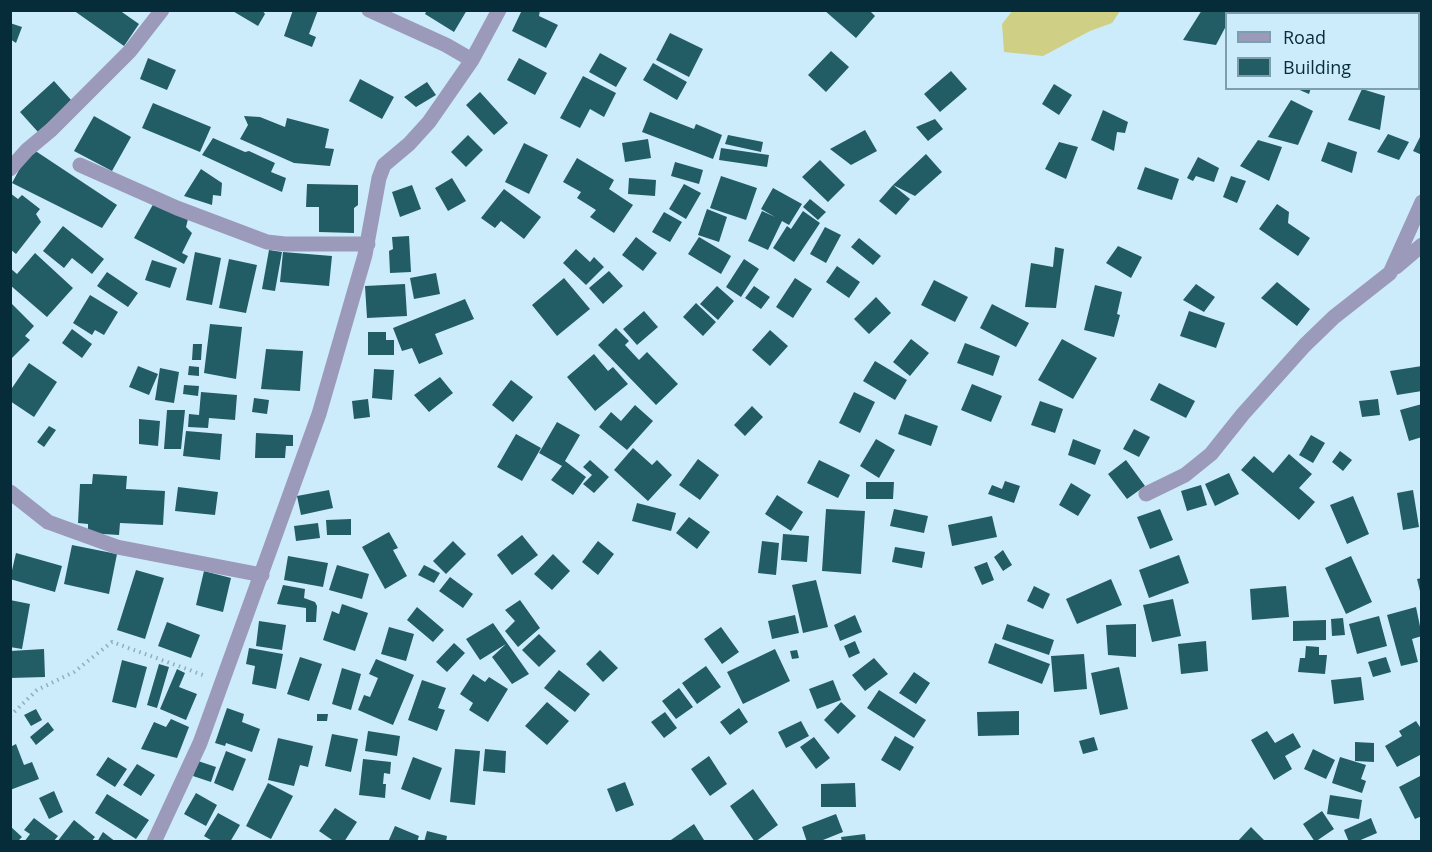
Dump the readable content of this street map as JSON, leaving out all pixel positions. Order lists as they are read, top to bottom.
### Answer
{
  "legend": ["Road", "Building"]
}
